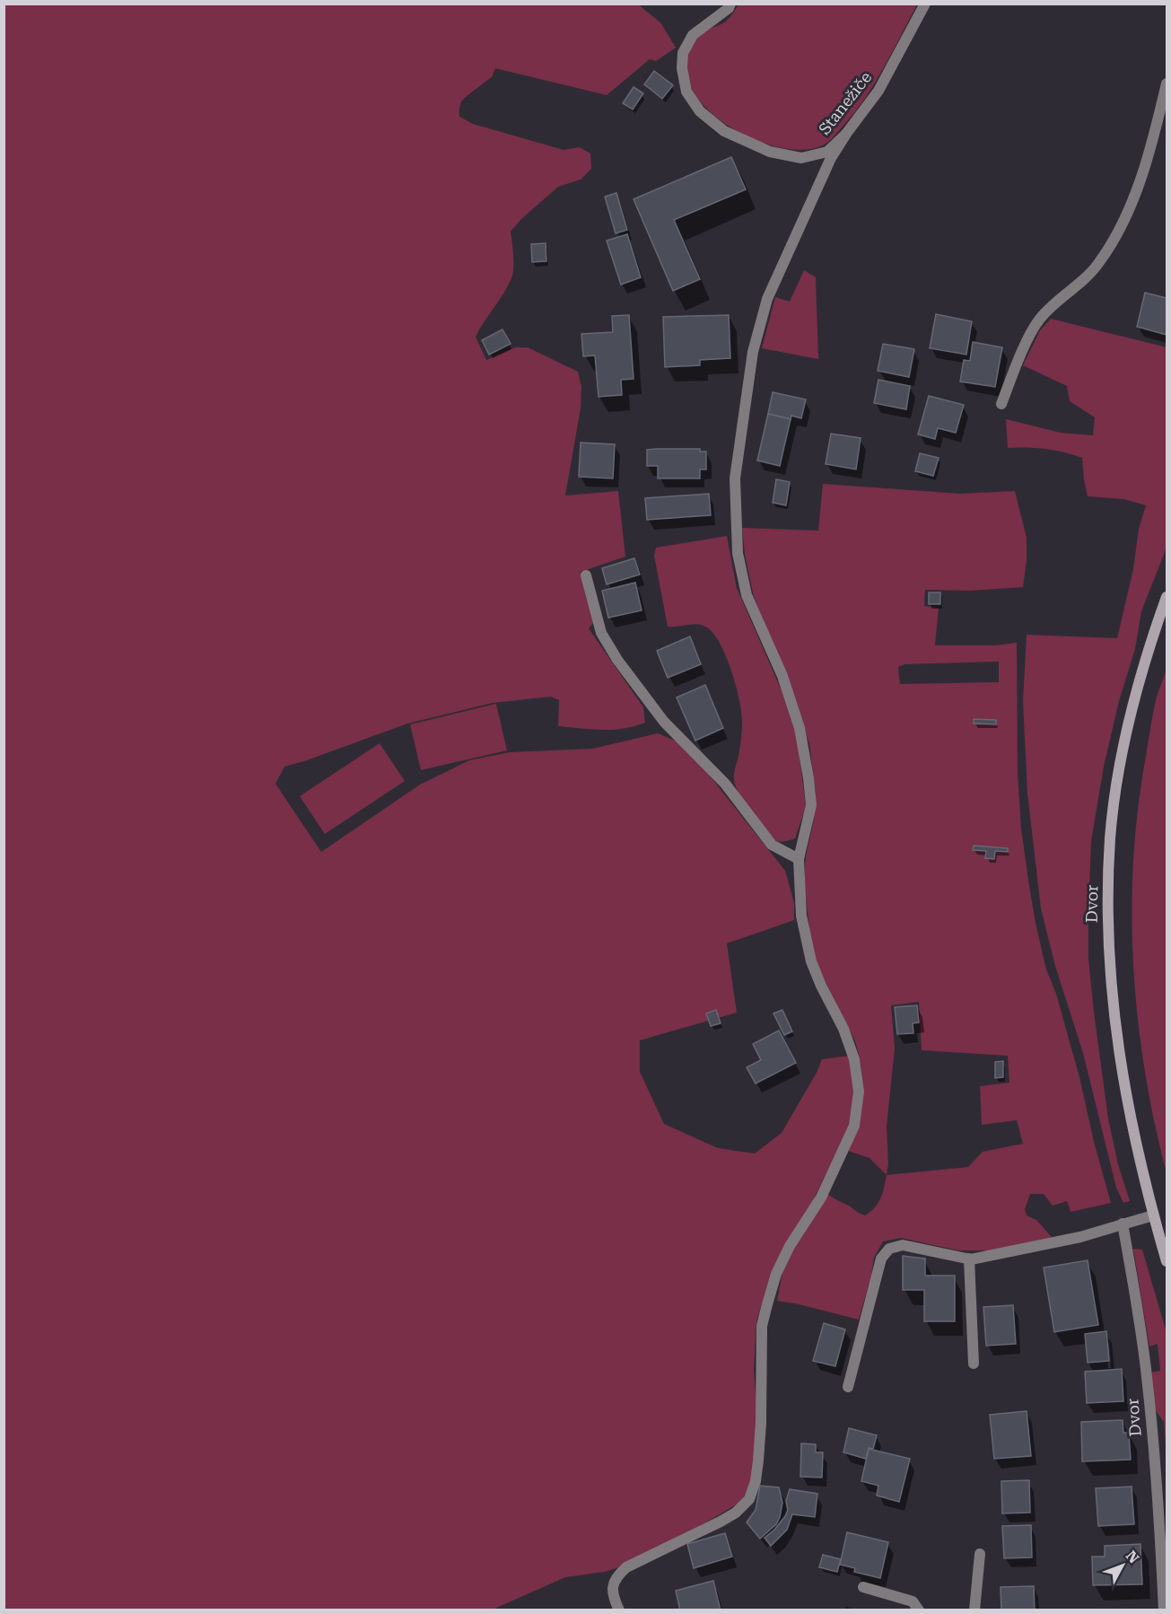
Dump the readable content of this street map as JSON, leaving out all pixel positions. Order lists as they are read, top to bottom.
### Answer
{
  "streets": {
    "street": ["Stanežiče", "Dvor"]
  },
  "north": "top right"
}
